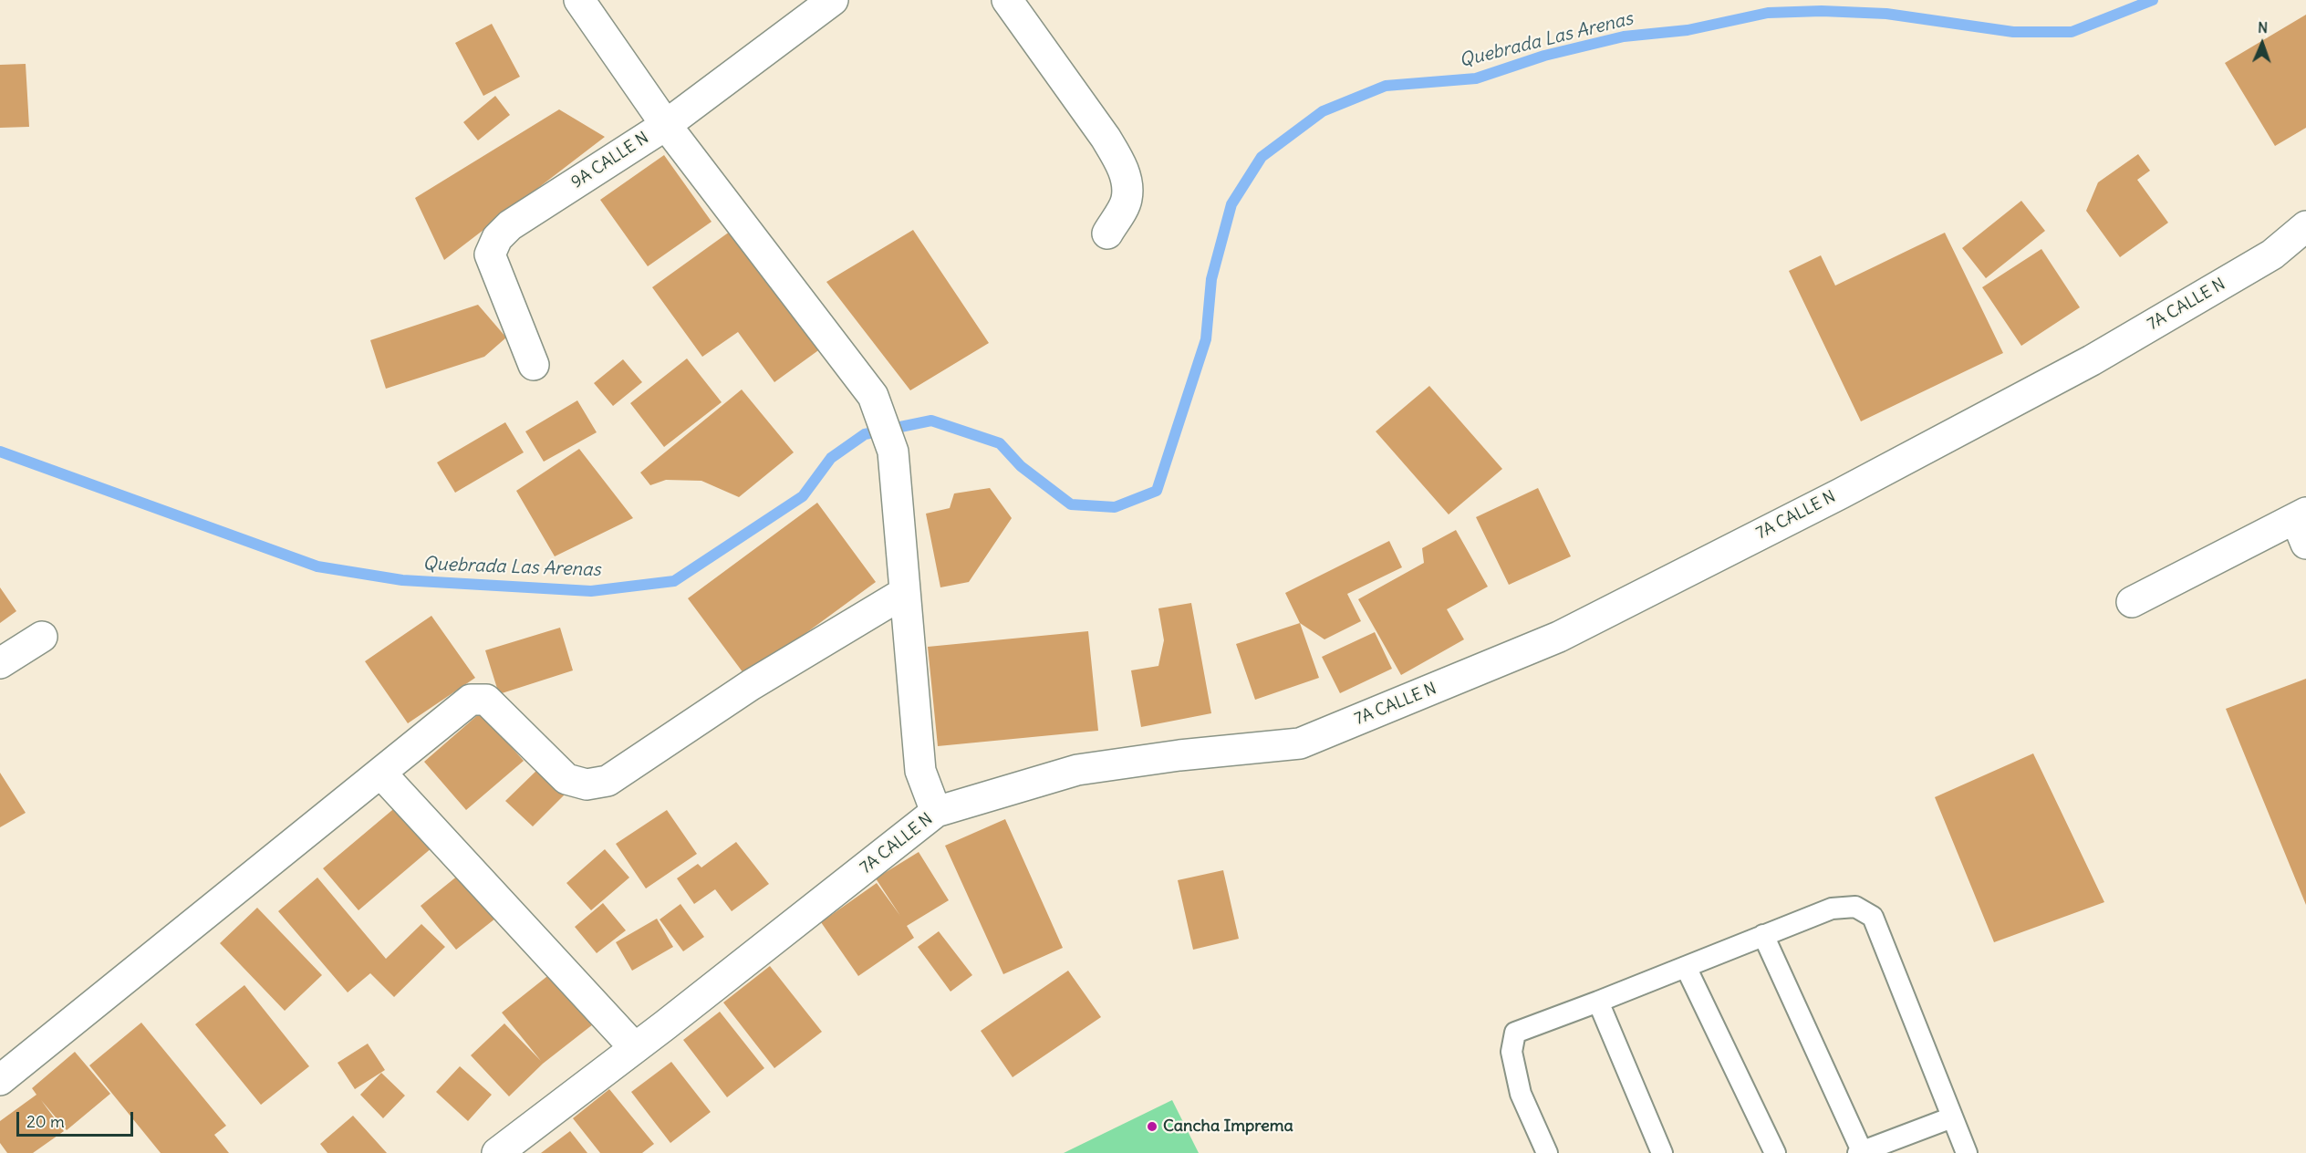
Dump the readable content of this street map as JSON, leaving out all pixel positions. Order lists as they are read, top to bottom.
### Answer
{
  "streets": {
    "street": ["9A CALLE N", "7A CALLE N"]
  },
  "water": ["Quebrada Las Arenas"],
  "places": ["Cancha Imprema"],
  "scale_bar": "20 m",
  "north": "top"
}
